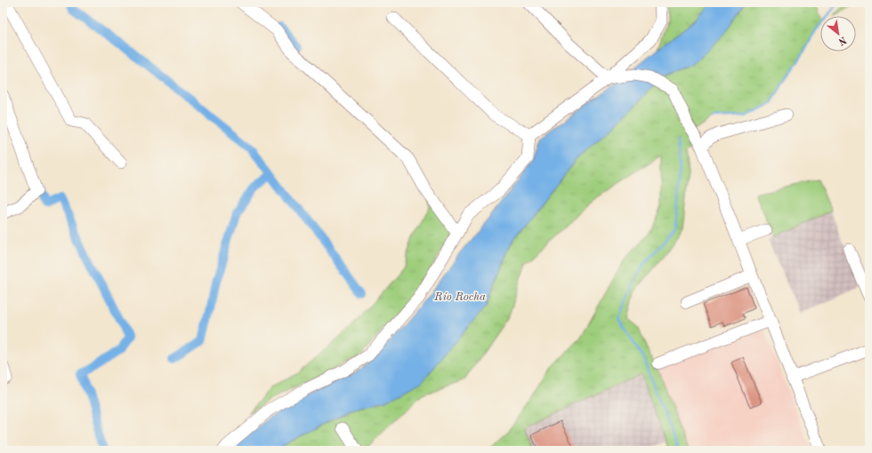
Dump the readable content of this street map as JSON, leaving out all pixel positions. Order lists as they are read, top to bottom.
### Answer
{
  "water": ["Río Rocha"],
  "north": "bottom right"
}
